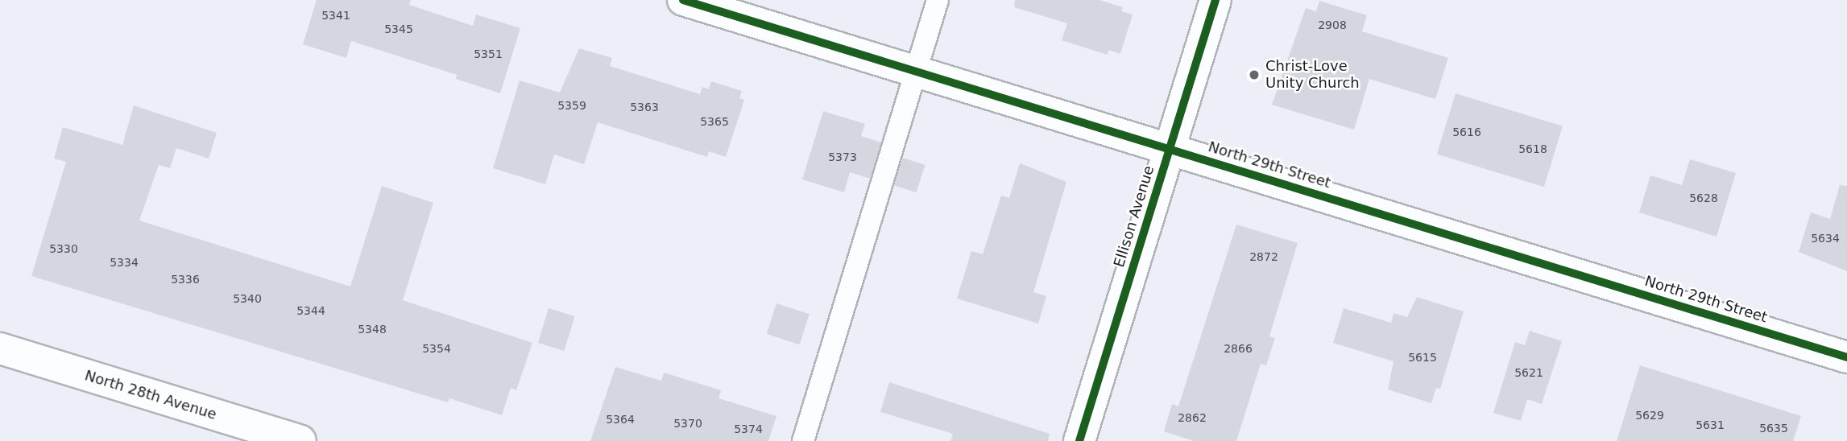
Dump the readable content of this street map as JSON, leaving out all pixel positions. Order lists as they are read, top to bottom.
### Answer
{
  "streets": {
    "street": ["North 29th Street", "Ellison Avenue", "North 28th Avenue"]
  },
  "crossings": [
    ["North 29th Street", "Ellison Avenue"]
  ],
  "places": ["Christ-Love Unity Church"],
  "house_numbers": [
    "5341",
    "2908",
    "5345",
    "5351",
    "5359",
    "5363",
    "5365",
    "5616",
    "5618",
    "5373",
    "5628",
    "5634",
    "5330",
    "2872",
    "5334",
    "5336",
    "5340",
    "5344",
    "5348",
    "5354",
    "2866",
    "5615",
    "5621",
    "5629",
    "2862",
    "5364",
    "5370",
    "5631",
    "5635",
    "5374"
  ]
}
